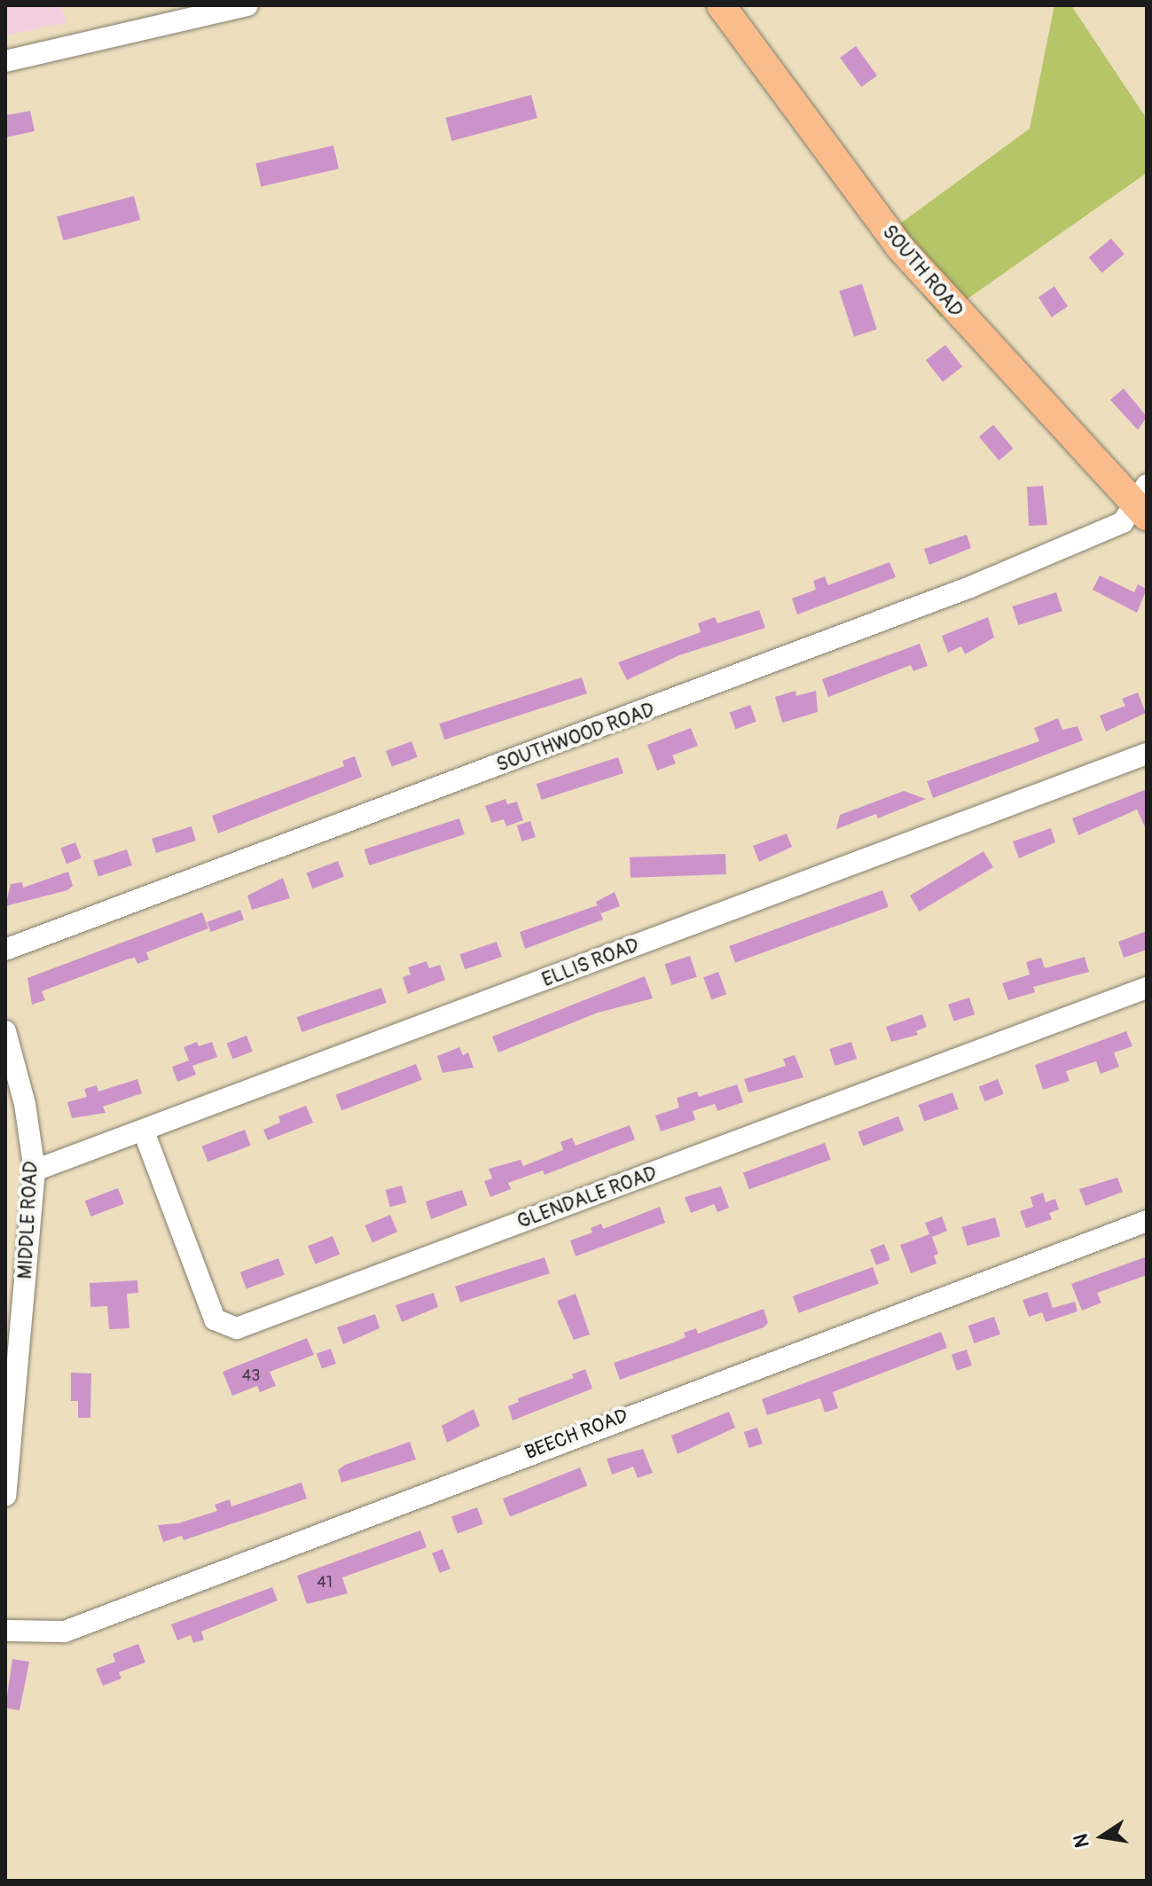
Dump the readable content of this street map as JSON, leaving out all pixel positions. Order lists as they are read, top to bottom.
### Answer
{
  "streets": {
    "main road": ["SOUTH ROAD"],
    "street": [
      "SOUTHWOOD ROAD",
      "ELLIS ROAD",
      "GLENDALE ROAD",
      "MIDDLE ROAD",
      "BEECH ROAD"
    ]
  },
  "crossings": [
    ["SOUTH ROAD", "SOUTHWOOD ROAD"],
    ["ELLIS ROAD", "GLENDALE ROAD"],
    ["ELLIS ROAD", "MIDDLE ROAD"]
  ],
  "house_numbers": ["43", "41"],
  "north": "left"
}
